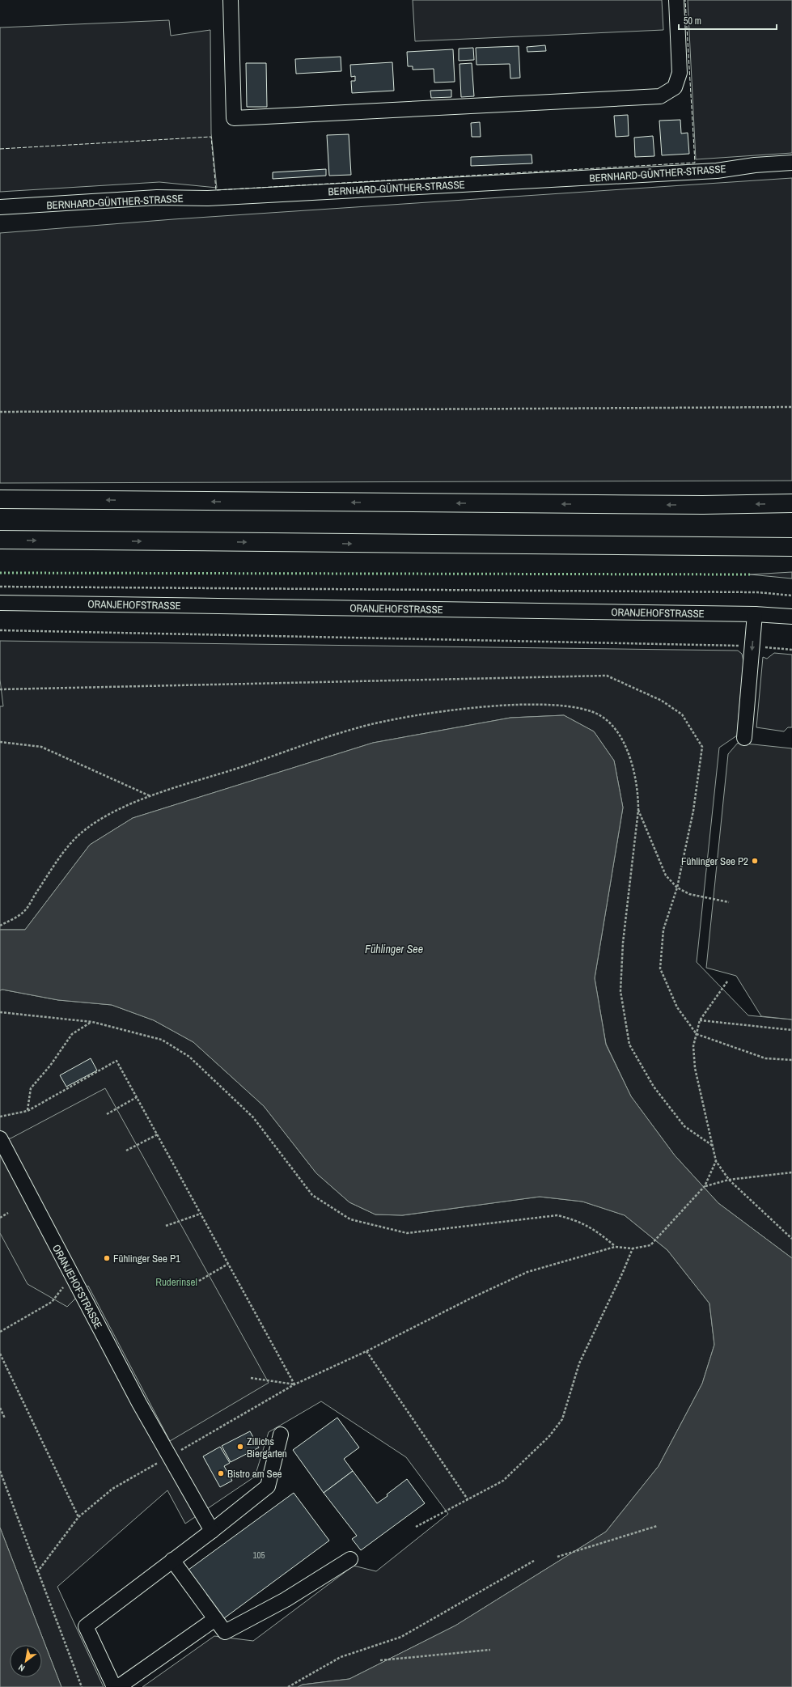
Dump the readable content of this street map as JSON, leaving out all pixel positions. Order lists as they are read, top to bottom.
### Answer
{
  "streets": {
    "street": ["BERNHARD-GÜNTHER-STRASSE", "ORANJEHOFSTRASSE"]
  },
  "water": ["Fühlinger See"],
  "parks": ["Ruderinsel"],
  "places": [
    "Fühlinger See P2",
    "Fühlinger See P1",
    "Zillichs Biergarten",
    "Bistro am See"
  ],
  "house_numbers": ["105"],
  "scale_bar": "50 m",
  "north": "bottom left"
}
